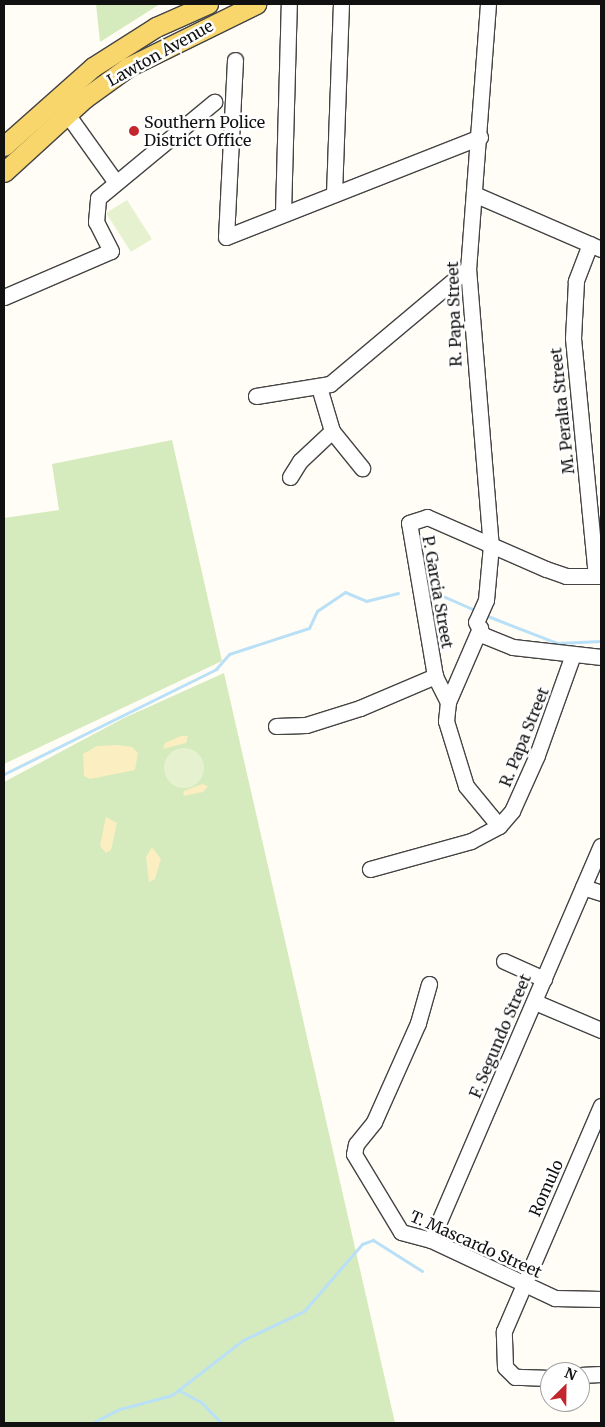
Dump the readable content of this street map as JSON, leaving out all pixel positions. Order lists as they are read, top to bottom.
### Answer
{
  "streets": {
    "main road": ["Lawton Avenue"],
    "street": [
      "R. Papa Street",
      "M. Peralta Street",
      "P. Garcia Street",
      "F. Segundo Street",
      "Romulo",
      "T. Mascardo Street"
    ]
  },
  "crossings": [
    ["R. Papa Street", "P. Garcia Street"],
    ["M. Peralta Street", "P. Garcia Street"],
    ["F. Segundo Street", "T. Mascardo Street"],
    ["Romulo", "T. Mascardo Street"]
  ],
  "places": ["Southern Police District Office"],
  "north": "top right"
}
